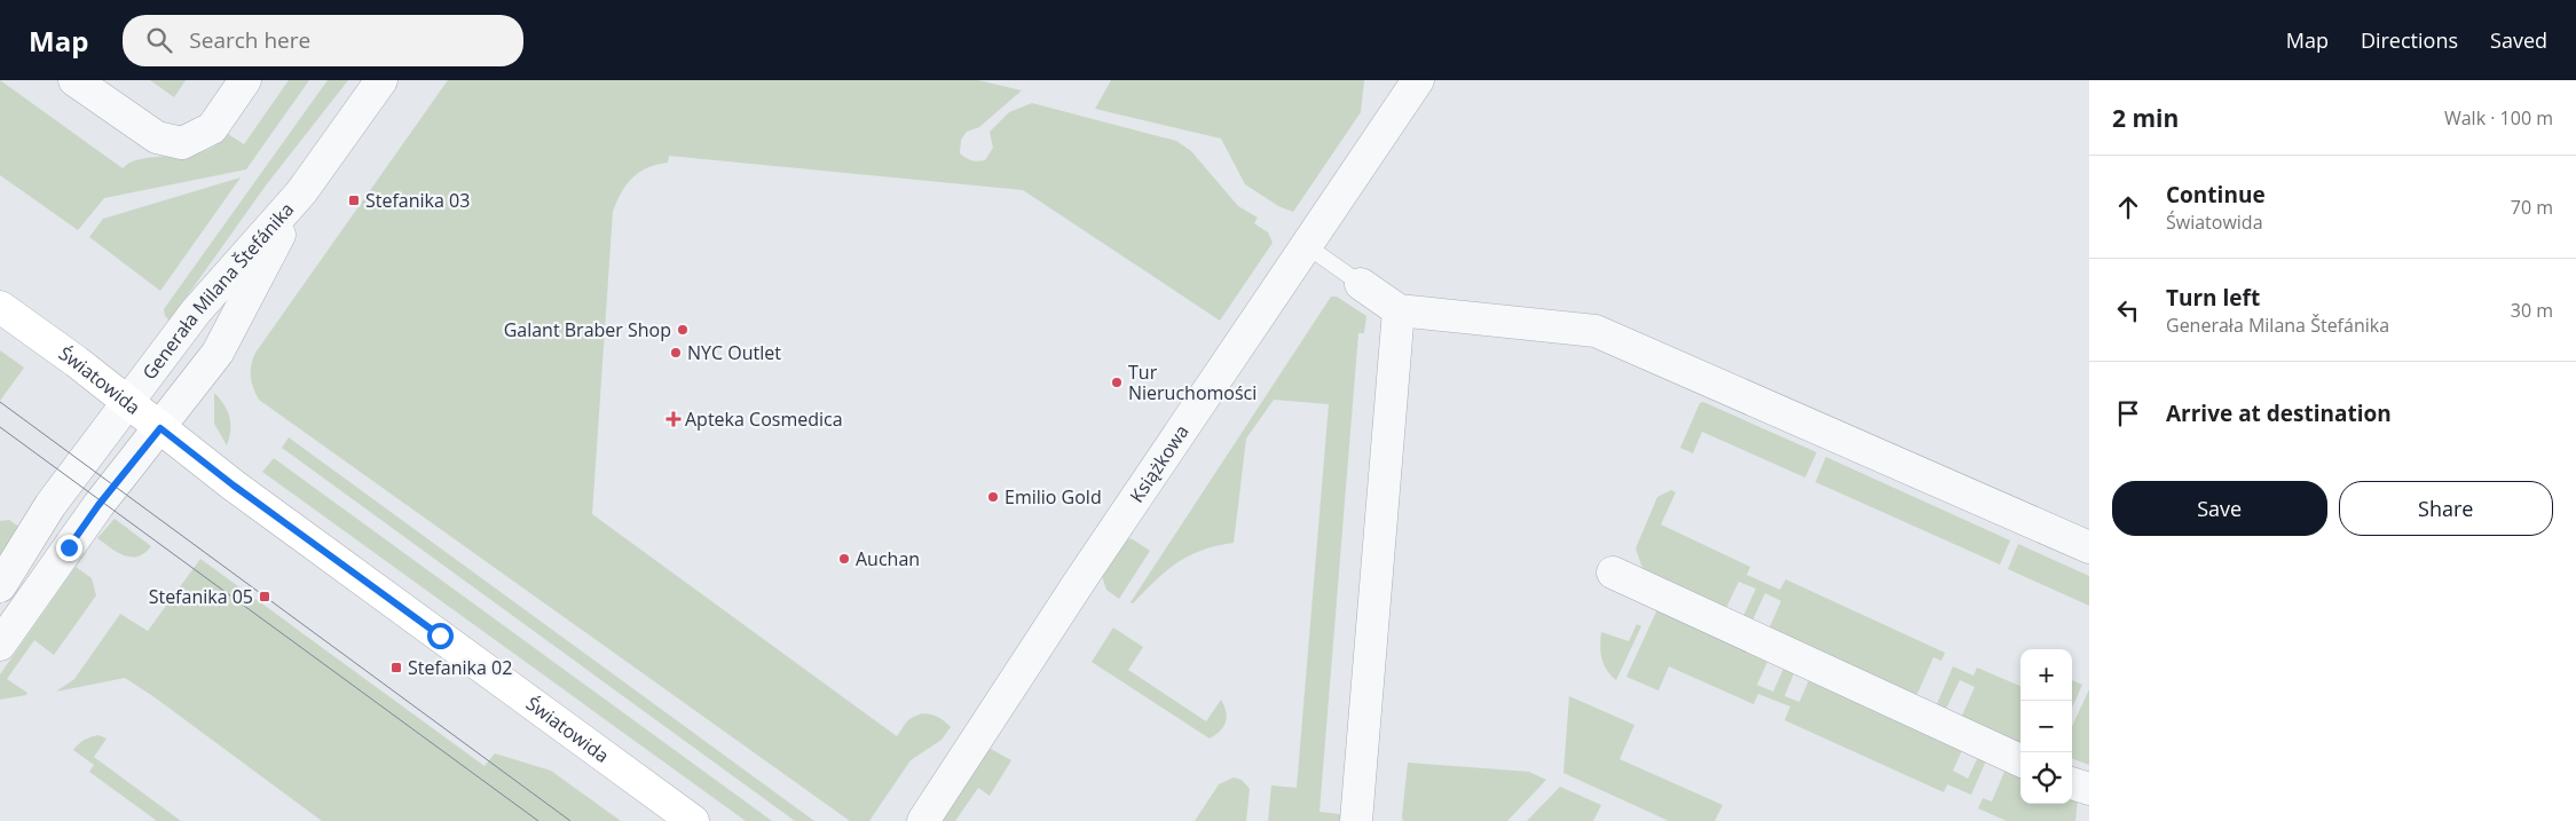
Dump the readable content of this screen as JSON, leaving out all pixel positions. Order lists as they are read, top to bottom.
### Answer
{
  "streets": {
    "street": ["Generała Milana Štefánika", "Światowida", "Książkowa"]
  },
  "crossings": [
    ["Generała Milana Štefánika", "Światowida"]
  ],
  "places": {
    "transit": ["Stefanika 03", "Stefanika 05", "Stefanika 02"],
    "other": [
      "Galant Braber Shop",
      "NYC Outlet",
      "Tur Nieruchomości",
      "Emilio Gold",
      "Auchan"
    ],
    "health": ["Apteka Cosmedica"]
  },
  "page": {
    "header": "Map",
    "search": "Search here",
    "nav": ["Map", "Directions", "Saved"],
    "heading": ["2 min", "Walk · 100 m"],
    "list": [
      ["Continue", "Światowida", "70 m"],
      ["Turn left", "Generała Milana Štefánika", "30 m"],
      "Arrive at destination"
    ],
    "buttons": ["Save", "Share"],
    "map_buttons": ["+", "−"]
  }
}
